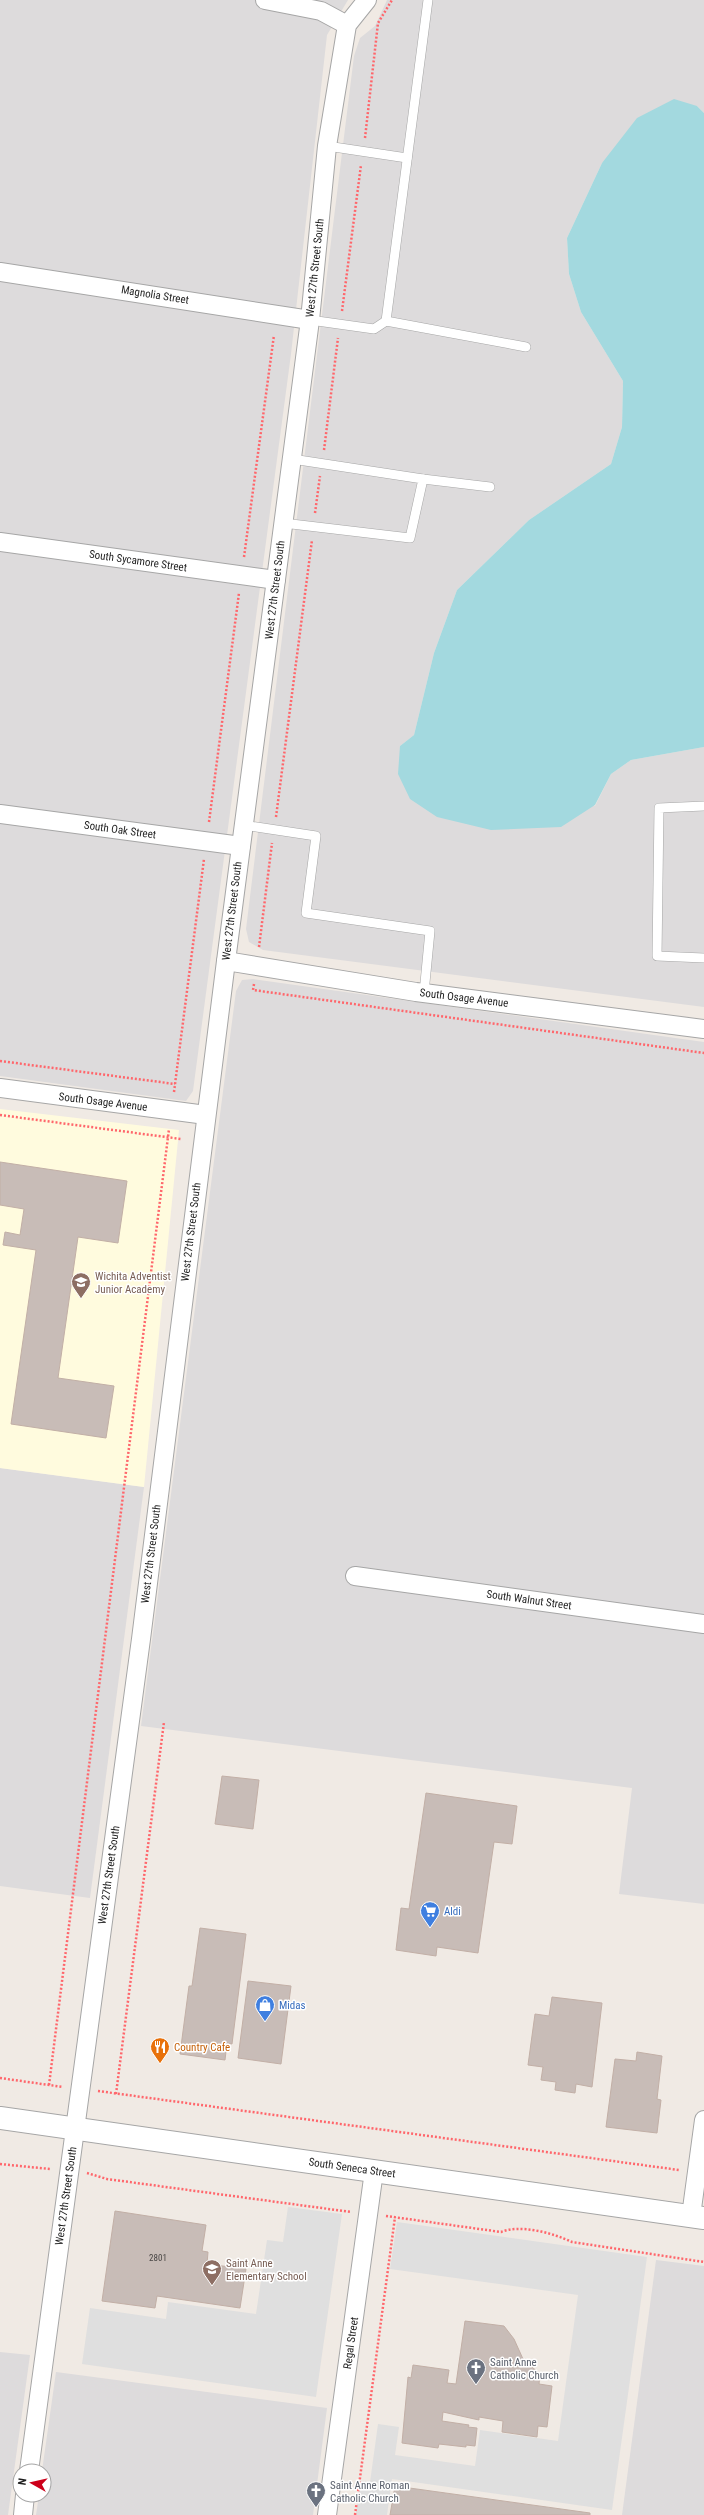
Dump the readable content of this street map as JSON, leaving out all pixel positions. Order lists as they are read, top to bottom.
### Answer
{
  "streets": {
    "street": [
      "West 27th Street South",
      "Magnolia Street",
      "South Sycamore Street",
      "South Oak Street",
      "South Osage Avenue",
      "South Walnut Street",
      "South Seneca Street",
      "Regal Street"
    ]
  },
  "crossings": [
    ["West 27th Street South", "Magnolia Street"],
    ["West 27th Street South", "South Sycamore Street"],
    ["West 27th Street South", "South Oak Street"],
    ["West 27th Street South", "South Osage Avenue"],
    ["West 27th Street South", "South Seneca Street"],
    ["South Seneca Street", "Regal Street"]
  ],
  "places": {
    "school or university": ["Wichita Adventist Junior Academy", "Saint Anne Elementary School"],
    "supermarket": ["Aldi"],
    "shop": ["Midas"],
    "restaurant": ["Country Cafe"],
    "church": ["Saint Anne Catholic Church", "Saint Anne Roman Catholic Church"]
  },
  "house_numbers": ["2801"],
  "north": "left"
}
